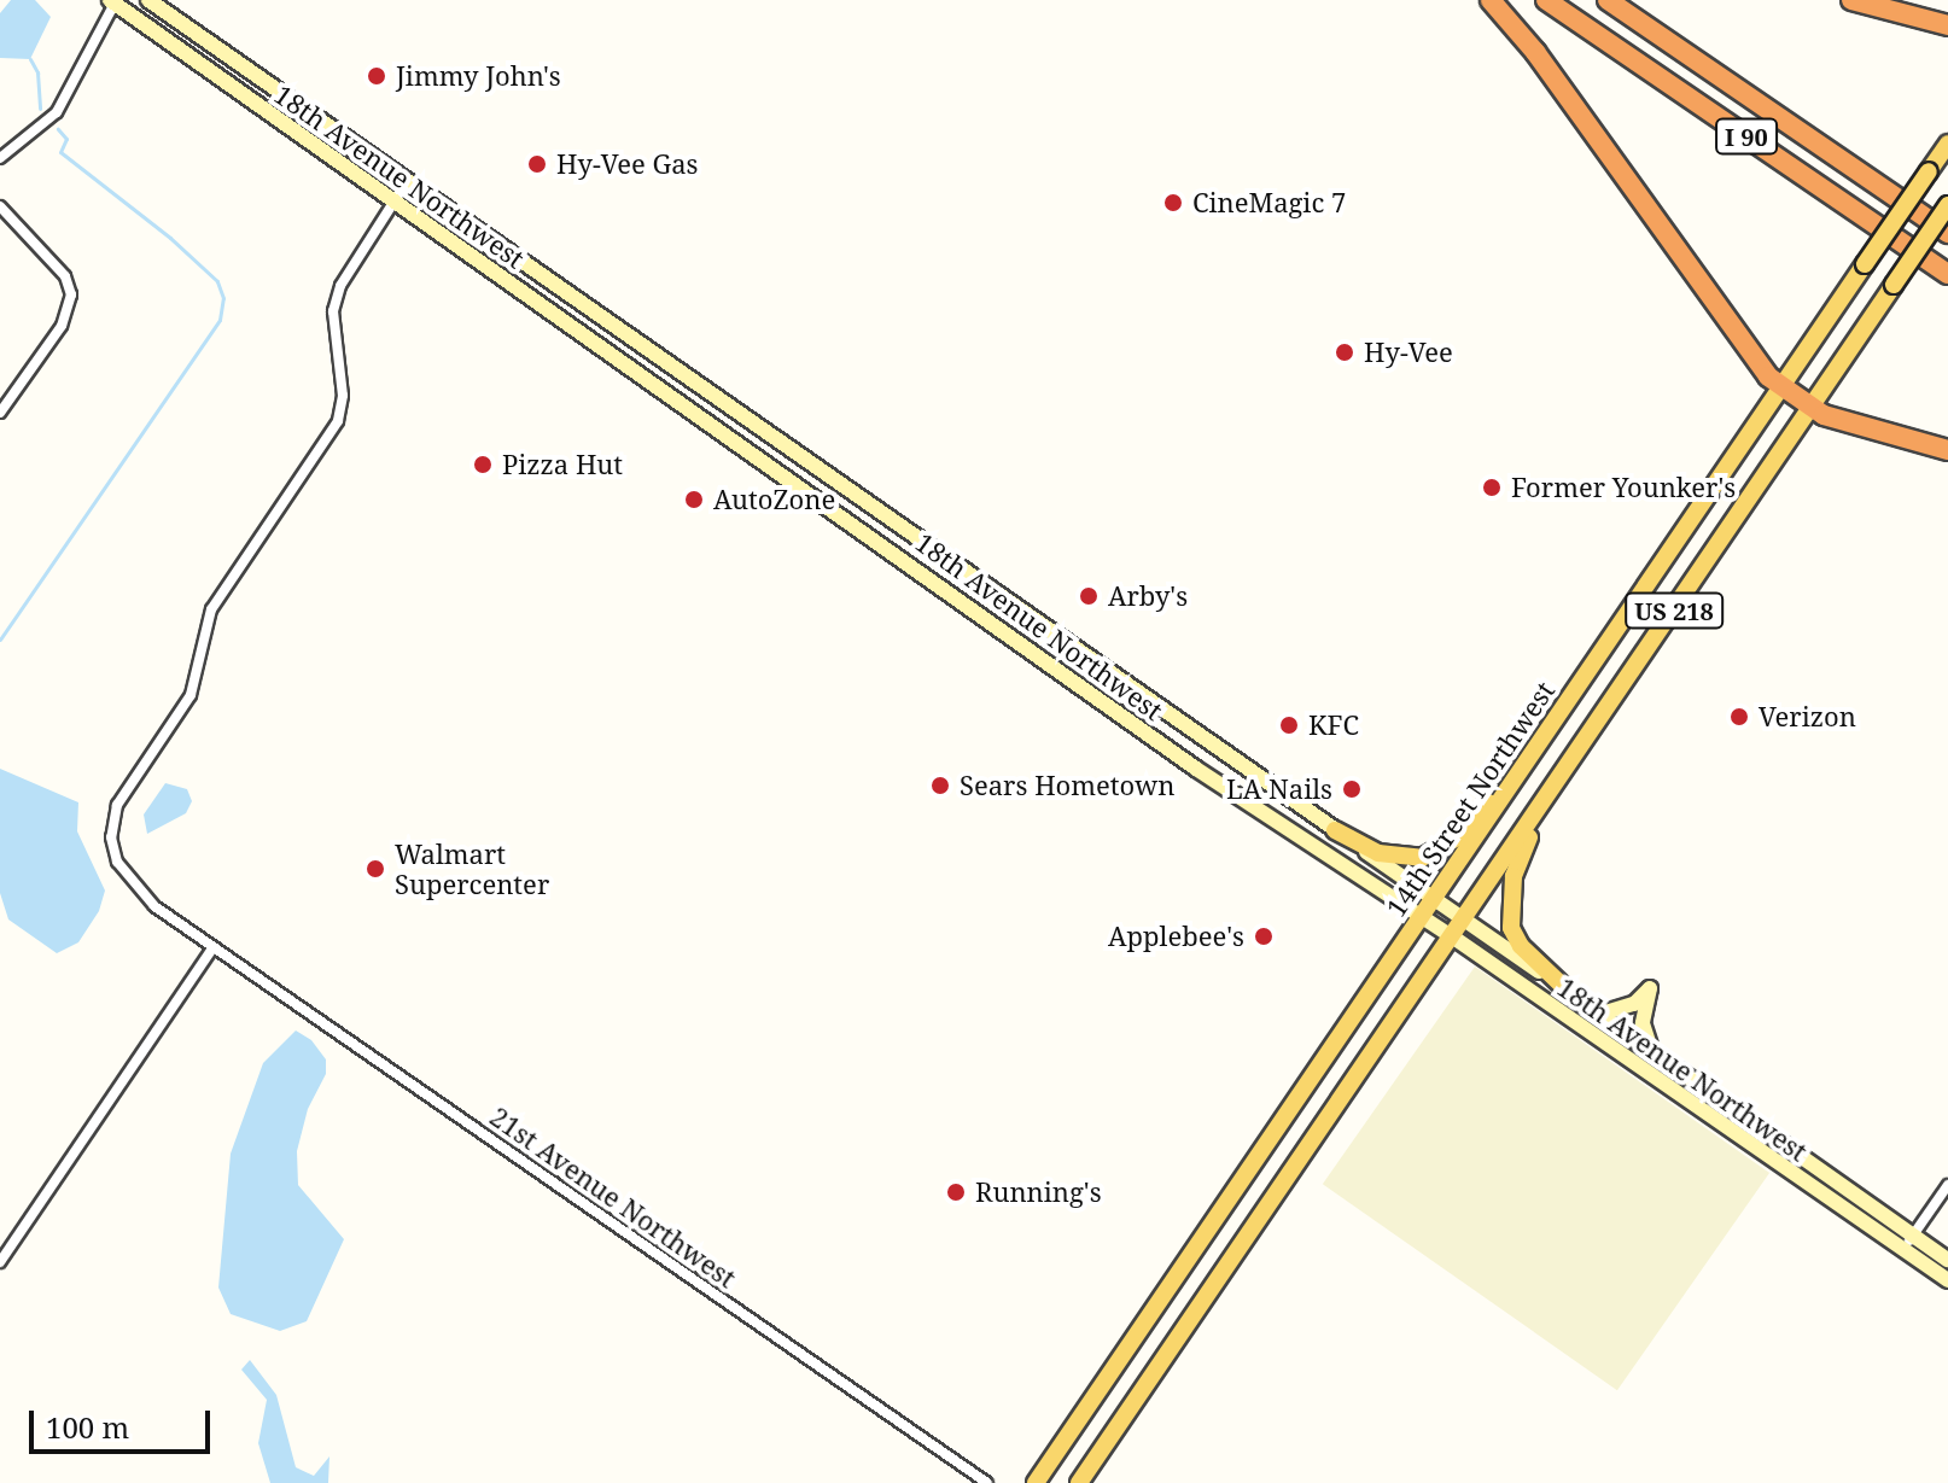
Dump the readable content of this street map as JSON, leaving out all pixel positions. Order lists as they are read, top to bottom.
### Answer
{
  "streets": {
    "highway": ["I 90"],
    "main road": ["US 218", "14th Street Northwest"],
    "street": ["18th Avenue Northwest", "21st Avenue Northwest"]
  },
  "crossings": [
    ["18th Avenue Northwest", "US 218"],
    ["18th Avenue Northwest", "14th Street Northwest"],
    ["18th Avenue Northwest", "21st Avenue Northwest"]
  ],
  "places": [
    "Jimmy John's",
    "Hy-Vee Gas",
    "CineMagic 7",
    "Hy-Vee",
    "Pizza Hut",
    "Former Younker's",
    "AutoZone",
    "Arby's",
    "Verizon",
    "KFC",
    "Sears Hometown",
    "LA Nails",
    "Walmart Supercenter",
    "Applebee's",
    "Running's"
  ],
  "scale_bar": "100 m"
}
